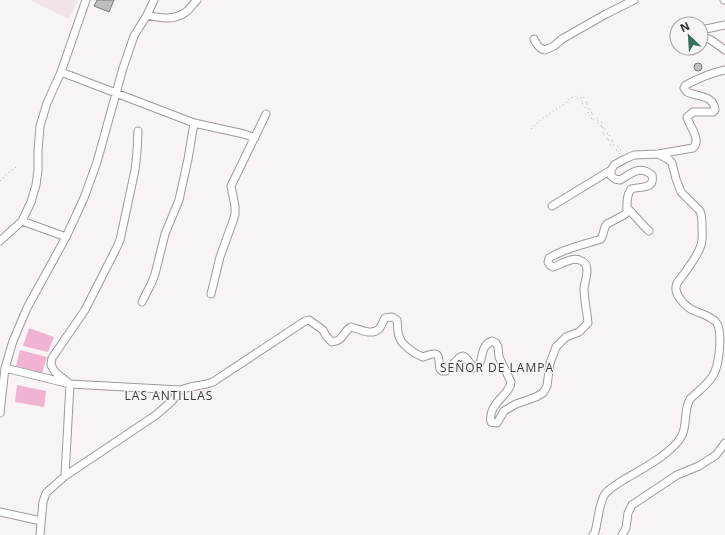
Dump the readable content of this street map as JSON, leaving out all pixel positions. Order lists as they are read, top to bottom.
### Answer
{
  "districts": ["SEÑOR DE LAMPA", "LAS ANTILLAS"],
  "north": "top left"
}
